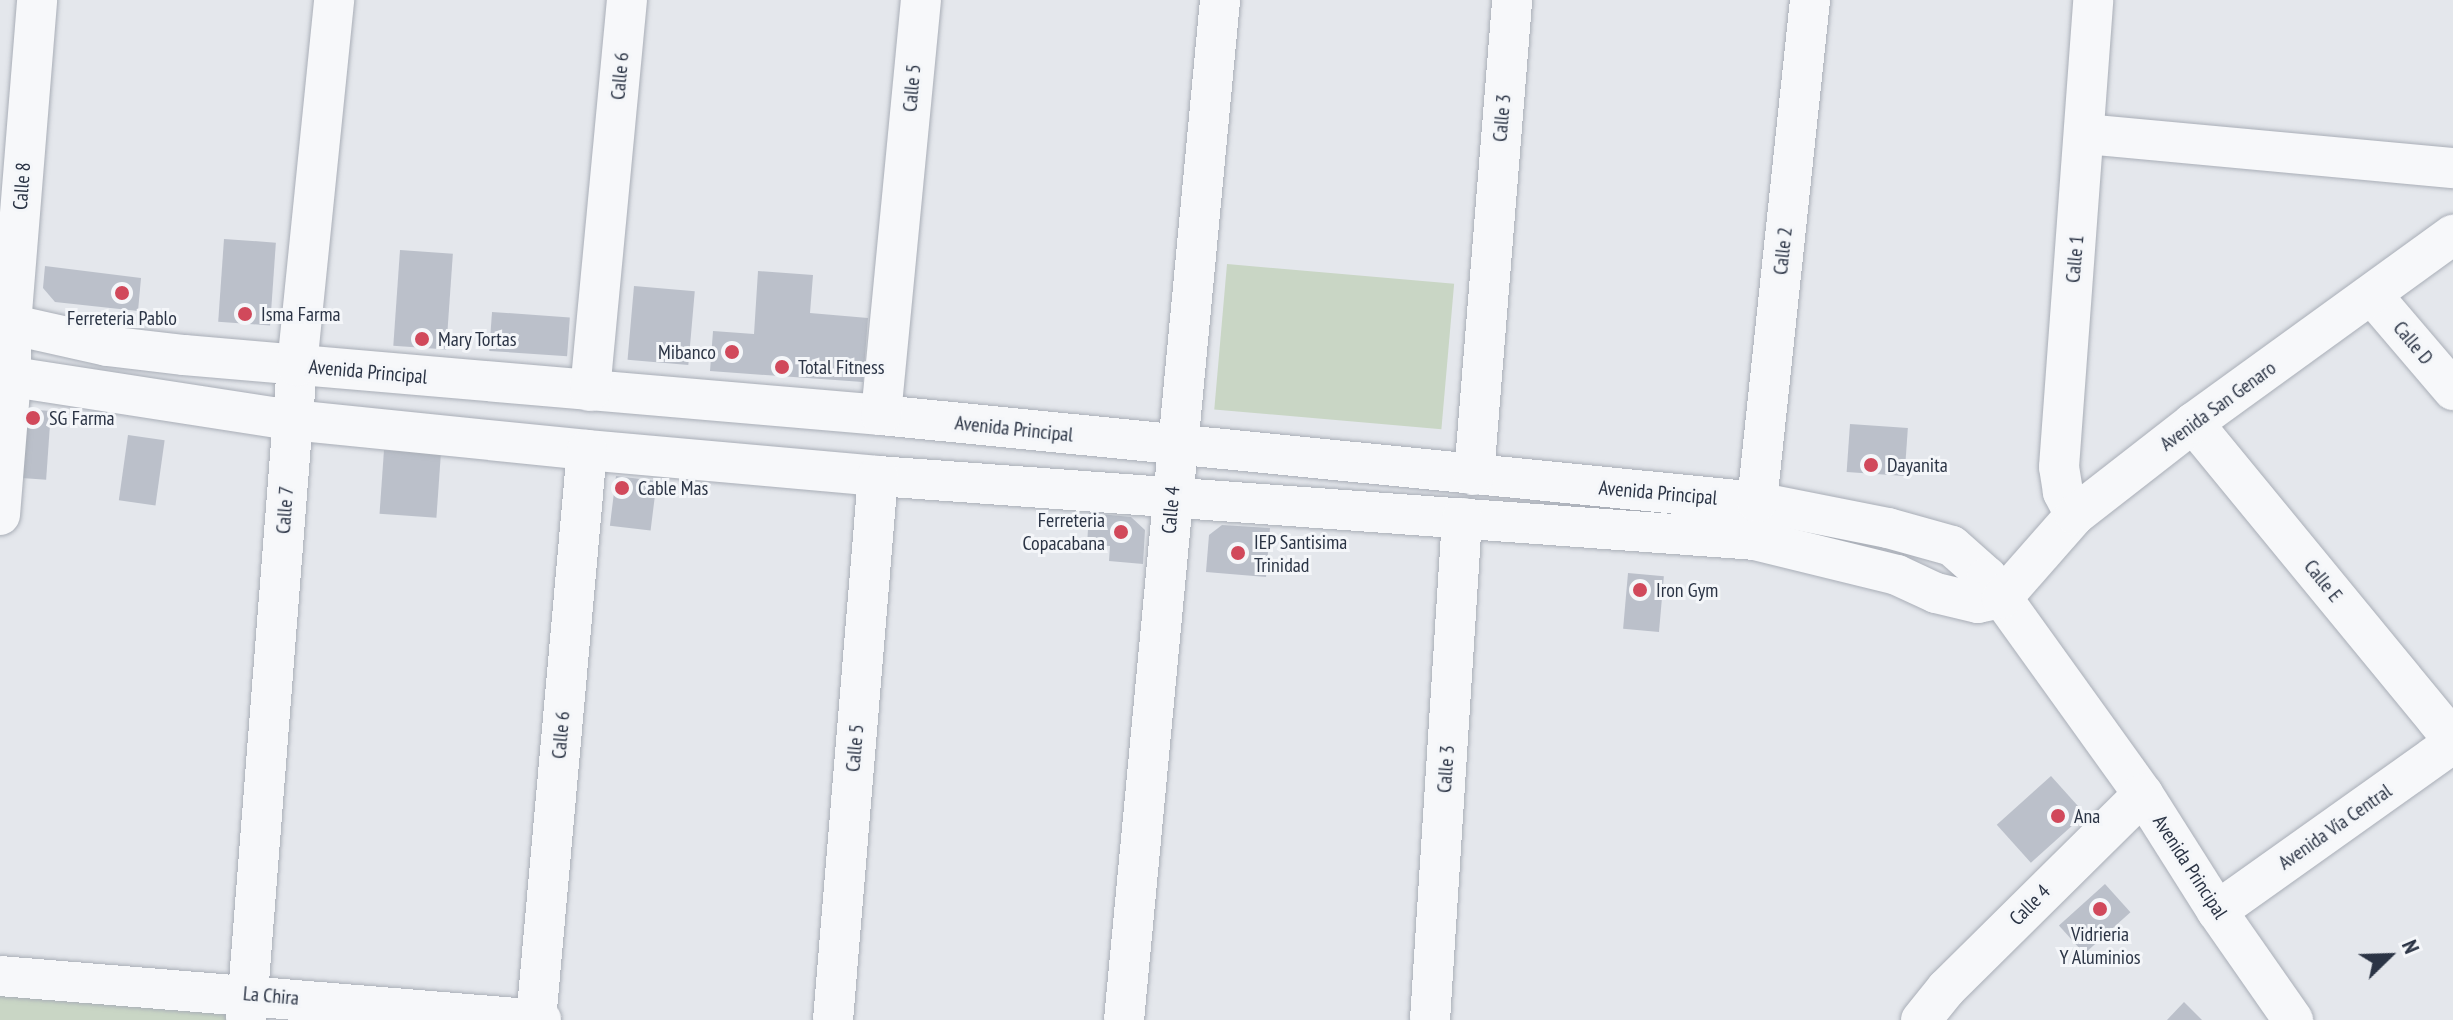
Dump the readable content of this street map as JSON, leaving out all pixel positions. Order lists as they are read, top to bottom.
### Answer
{
  "streets": {
    "street": [
      "Calle 6",
      "Calle 5",
      "Calle 3",
      "Calle 8",
      "Calle 2",
      "Calle 1",
      "Calle D",
      "Avenida Principal",
      "Avenida San Genaro",
      "Calle 7",
      "Calle 4",
      "Calle E",
      "Avenida Vía Central",
      "La Chira"
    ]
  },
  "crossings": [
    ["Calle 6", "Avenida Principal"],
    ["Calle 6", "La Chira"],
    ["Calle 5", "Avenida Principal"],
    ["Calle 3", "Avenida Principal"],
    ["Calle 8", "Avenida Principal"],
    ["Calle 2", "Avenida Principal"],
    ["Calle 1", "Avenida San Genaro"],
    ["Calle D", "Avenida San Genaro"],
    ["Avenida Principal", "Avenida San Genaro"],
    ["Avenida Principal", "Calle 7"],
    ["Avenida Principal", "Calle 4"],
    ["Avenida Principal", "Avenida Vía Central"],
    ["Avenida San Genaro", "Calle E"],
    ["Calle 7", "La Chira"],
    ["Calle E", "Avenida Vía Central"]
  ],
  "places": [
    "Ferreteria Pablo",
    "Isma Farma",
    "Mary Tortas",
    "Mibanco",
    "Total Fitness",
    "SG Farma",
    "Dayanita",
    "Cable Mas",
    "Ferreteria Copacabana",
    "IEP Santisima Trinidad",
    "Iron Gym",
    "Ana",
    "Vidrieria Y Aluminios"
  ],
  "north": "top right"
}
